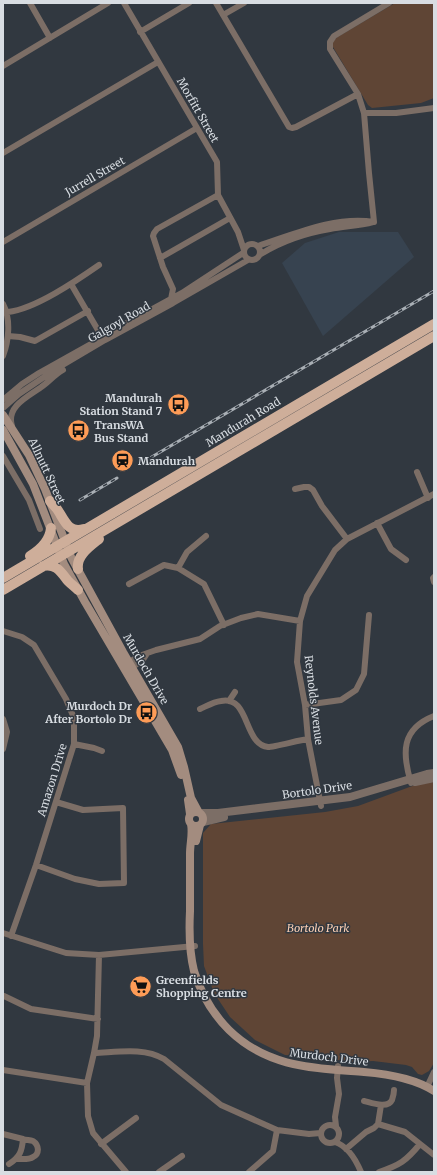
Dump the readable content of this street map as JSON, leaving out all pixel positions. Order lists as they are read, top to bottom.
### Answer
{
  "streets": {
    "highway": ["Mandurah Road"],
    "main road": ["Allnutt Street", "Murdoch Drive"],
    "street": [
      "Morfitt Street",
      "Jurrell Street",
      "Galgoyl Road",
      "Reynolds Avenue",
      "Amazon Drive",
      "Bortolo Drive"
    ]
  },
  "crossings": [
    ["Morfitt Street", "Jurrell Street"],
    ["Morfitt Street", "Galgoyl Road"],
    ["Mandurah Road", "Allnutt Street"],
    ["Mandurah Road", "Murdoch Drive"],
    ["Allnutt Street", "Murdoch Drive"],
    ["Murdoch Drive", "Bortolo Drive"],
    ["Reynolds Avenue", "Bortolo Drive"]
  ],
  "parks": ["Bortolo Park"],
  "places": {
    "bus stop": ["Mandurah Station Stand 7", "TransWA Bus Stand", "Murdoch Dr After Bortolo Dr"],
    "station": ["Mandurah"],
    "supermarket": ["Greenfields Shopping Centre"]
  }
}
